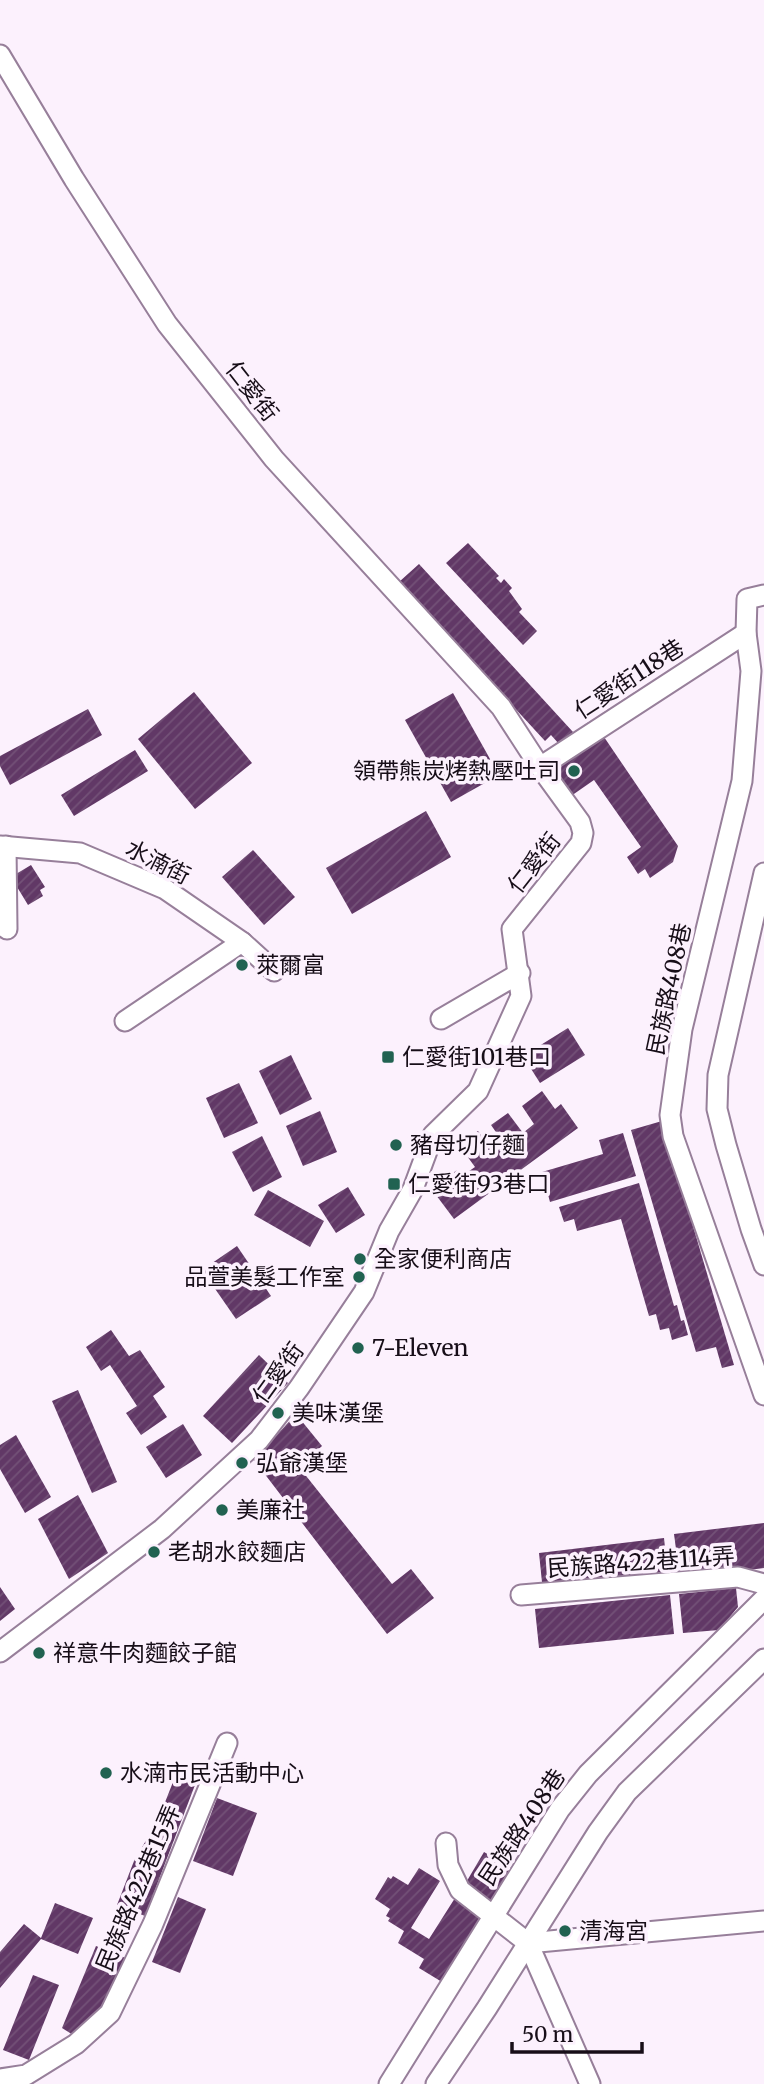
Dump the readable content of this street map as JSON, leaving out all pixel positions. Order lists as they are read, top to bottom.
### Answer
{
  "streets": {
    "street": [
      "仁愛街",
      "仁愛街118巷",
      "水湳街",
      "民族路408巷",
      "民族路422巷114弄",
      "民族路422巷15弄"
    ]
  },
  "crossings": [
    ["仁愛街", "仁愛街118巷"],
    ["仁愛街118巷", "民族路408巷"]
  ],
  "places": {
    "other": [
      "領帶熊炭烤熱壓吐司",
      "萊爾富",
      "豬母切仔麵",
      "全家便利商店",
      "品萱美髮工作室",
      "7-Eleven",
      "美味漢堡",
      "弘爺漢堡",
      "美廉社",
      "老胡水餃麵店",
      "祥意牛肉麵餃子館",
      "水湳市民活動中心",
      "清海宮"
    ],
    "transit": ["仁愛街101巷口", "仁愛街93巷口"]
  },
  "scale_bar": "50 m"
}
